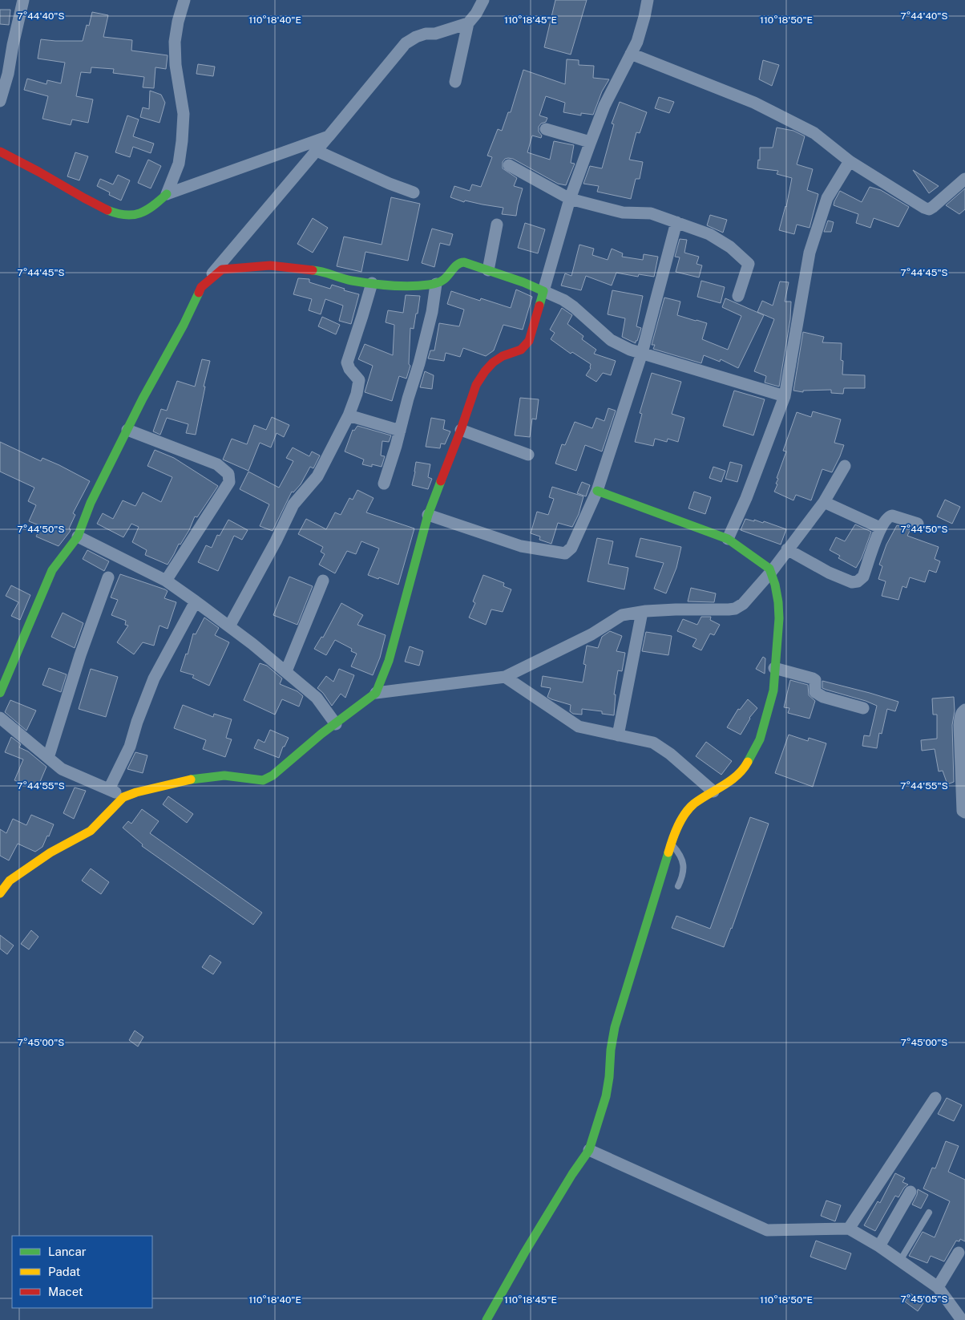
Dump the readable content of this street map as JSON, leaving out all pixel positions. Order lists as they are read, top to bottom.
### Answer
{
  "legend": ["Lancar", "Padat", "Macet"],
  "coordinates": [
    "7°44'40\"S",
    "110°18'40\"E",
    "110°18'45\"E",
    "110°18'50\"E",
    "7°44'45\"S",
    "7°44'50\"S",
    "7°44'55\"S",
    "7°45'00\"S",
    "7°45'05\"S"
  ]
}
